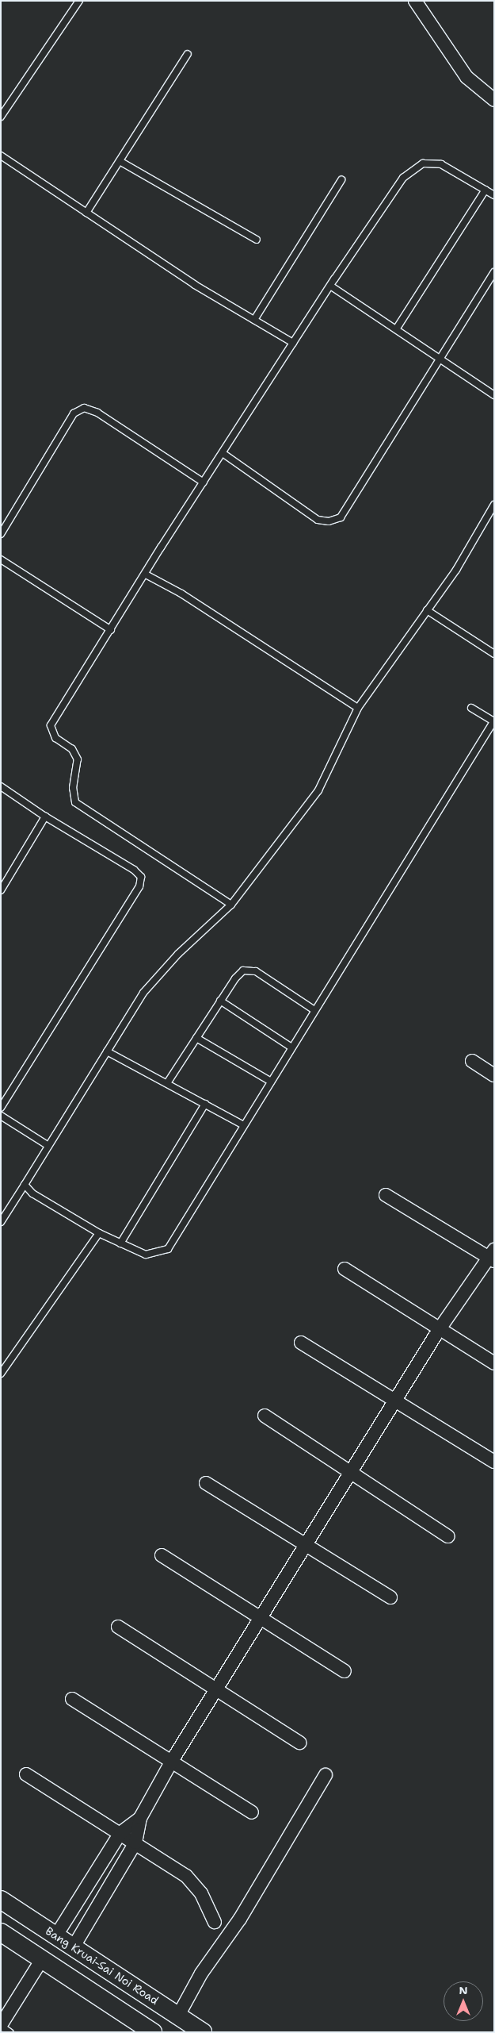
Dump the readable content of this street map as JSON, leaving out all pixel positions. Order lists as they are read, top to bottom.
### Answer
{
  "streets": {
    "main road": ["Bang Kruai-Sai Noi Road"]
  },
  "north": "top"
}
